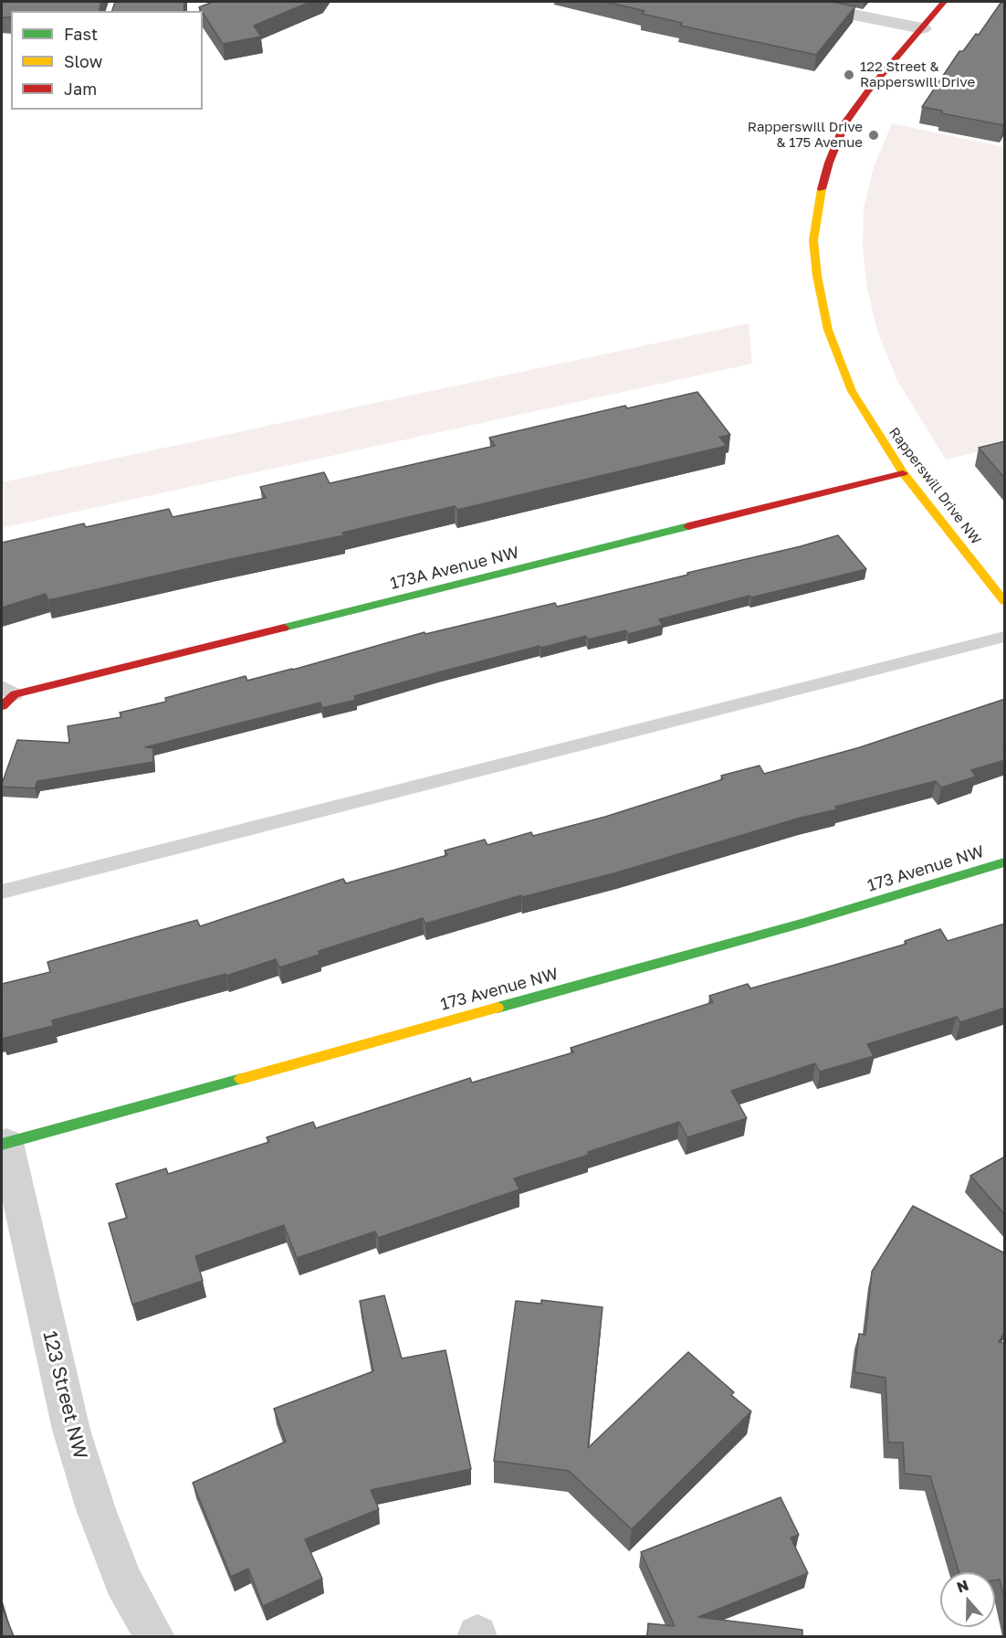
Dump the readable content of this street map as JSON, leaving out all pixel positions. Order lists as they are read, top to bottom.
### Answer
{
  "streets": {
    "street": [
      "Rapperswill Drive NW",
      "173A Avenue NW",
      "173 Avenue NW",
      "123 Street NW"
    ]
  },
  "crossings": [
    ["Rapperswill Drive NW", "173A Avenue NW"],
    ["173 Avenue NW", "123 Street NW"]
  ],
  "places": ["122 Street & Rapperswill Drive", "Rapperswill Drive & 175 Avenue"],
  "legend": ["Fast", "Slow", "Jam"],
  "north": "top"
}
